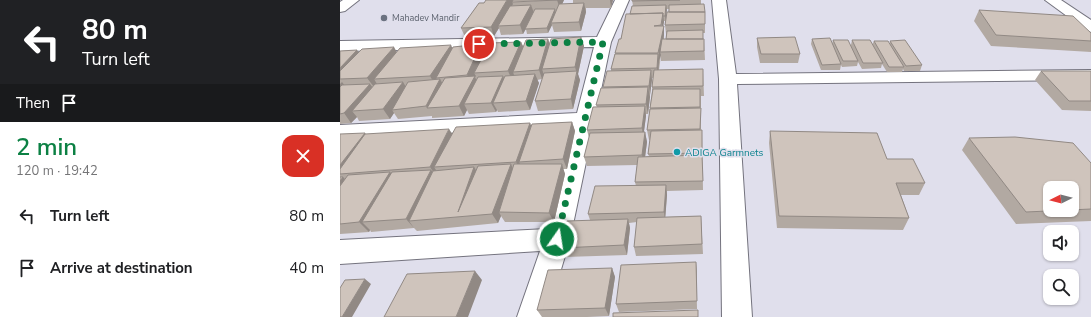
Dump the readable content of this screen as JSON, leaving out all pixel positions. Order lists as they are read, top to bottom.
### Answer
{
  "places": ["Mahadev Mandir", "ADIGA Garmnets"],
  "north": "left",
  "page": {
    "turn": ["80 m", "Turn left"],
    "then": "Then",
    "heading": ["2 min", "120 m · 19:42"],
    "list": [
      {
        "name": "Turn left",
        "value": "80 m"
      },
      {
        "name": "Arrive at destination",
        "value": "40 m"
      }
    ]
  }
}
